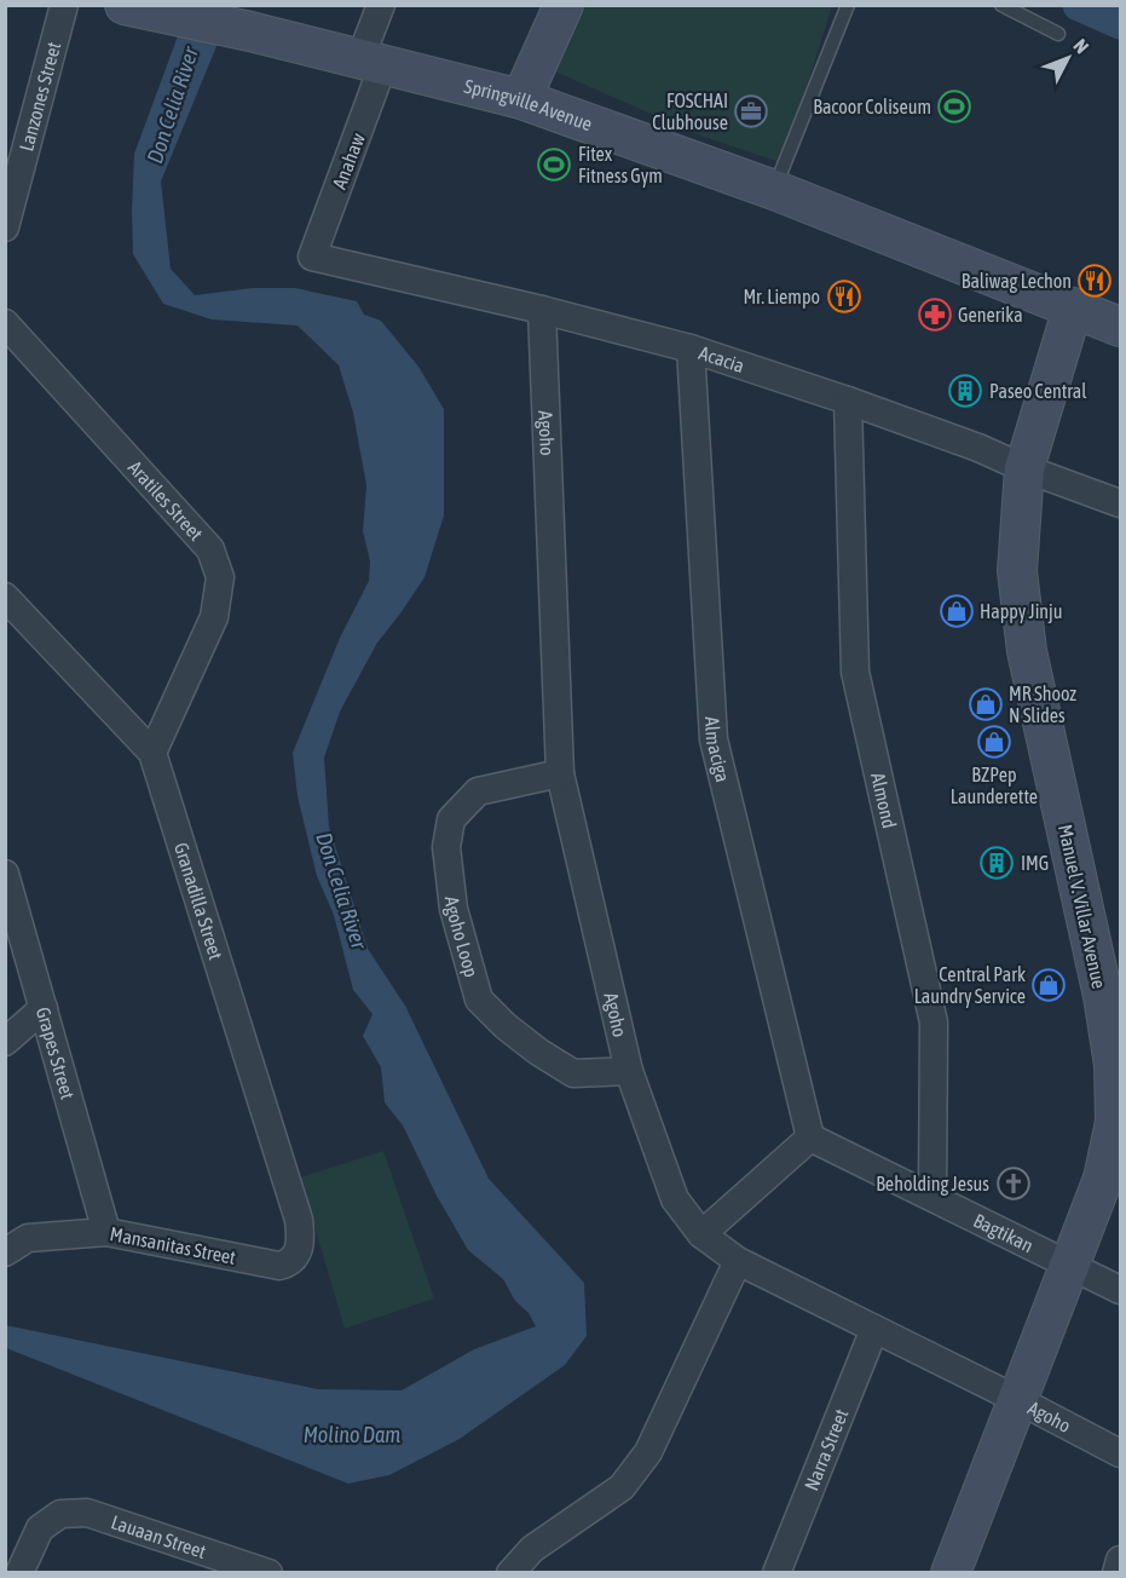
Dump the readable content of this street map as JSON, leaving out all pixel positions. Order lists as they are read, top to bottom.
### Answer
{
  "streets": {
    "street": [
      "Lanzones Street",
      "Springville Avenue",
      "Anahaw",
      "Acacia",
      "Agoho",
      "Aratiles Street",
      "Almaciga",
      "Almond",
      "Granadilla Street",
      "Manuel V. Villar Avenue",
      "Agoho Loop",
      "Grapes Street",
      "Bagtikan",
      "Mansanitas Street",
      "Narra Street",
      "Lauaan Street"
    ]
  },
  "crossings": [
    ["Springville Avenue", "Anahaw"],
    ["Springville Avenue", "Manuel V. Villar Avenue"],
    ["Anahaw", "Acacia"],
    ["Acacia", "Agoho"],
    ["Acacia", "Almaciga"],
    ["Acacia", "Almond"],
    ["Acacia", "Manuel V. Villar Avenue"],
    ["Agoho", "Manuel V. Villar Avenue"],
    ["Agoho", "Agoho Loop"],
    ["Agoho", "Narra Street"],
    ["Aratiles Street", "Granadilla Street"],
    ["Almaciga", "Bagtikan"],
    ["Almond", "Bagtikan"],
    ["Granadilla Street", "Mansanitas Street"],
    ["Manuel V. Villar Avenue", "Bagtikan"],
    ["Grapes Street", "Mansanitas Street"]
  ],
  "water": ["Don Celia River", "Molino Dam"],
  "places": {
    "sports": ["Bacoor Coliseum", "Fitex Fitness Gym"],
    "office": ["FOSCHAI Clubhouse"],
    "restaurant": ["Baliwag Lechon", "Mr. Liempo"],
    "pharmacy": ["Generika"],
    "building": ["Paseo Central", "IMG"],
    "shop": [
      "Happy Jinju",
      "MR Shooz N Slides",
      "BZPep Launderette",
      "Central Park Laundry Service"
    ],
    "church": ["Beholding Jesus"]
  },
  "north": "top right"
}
